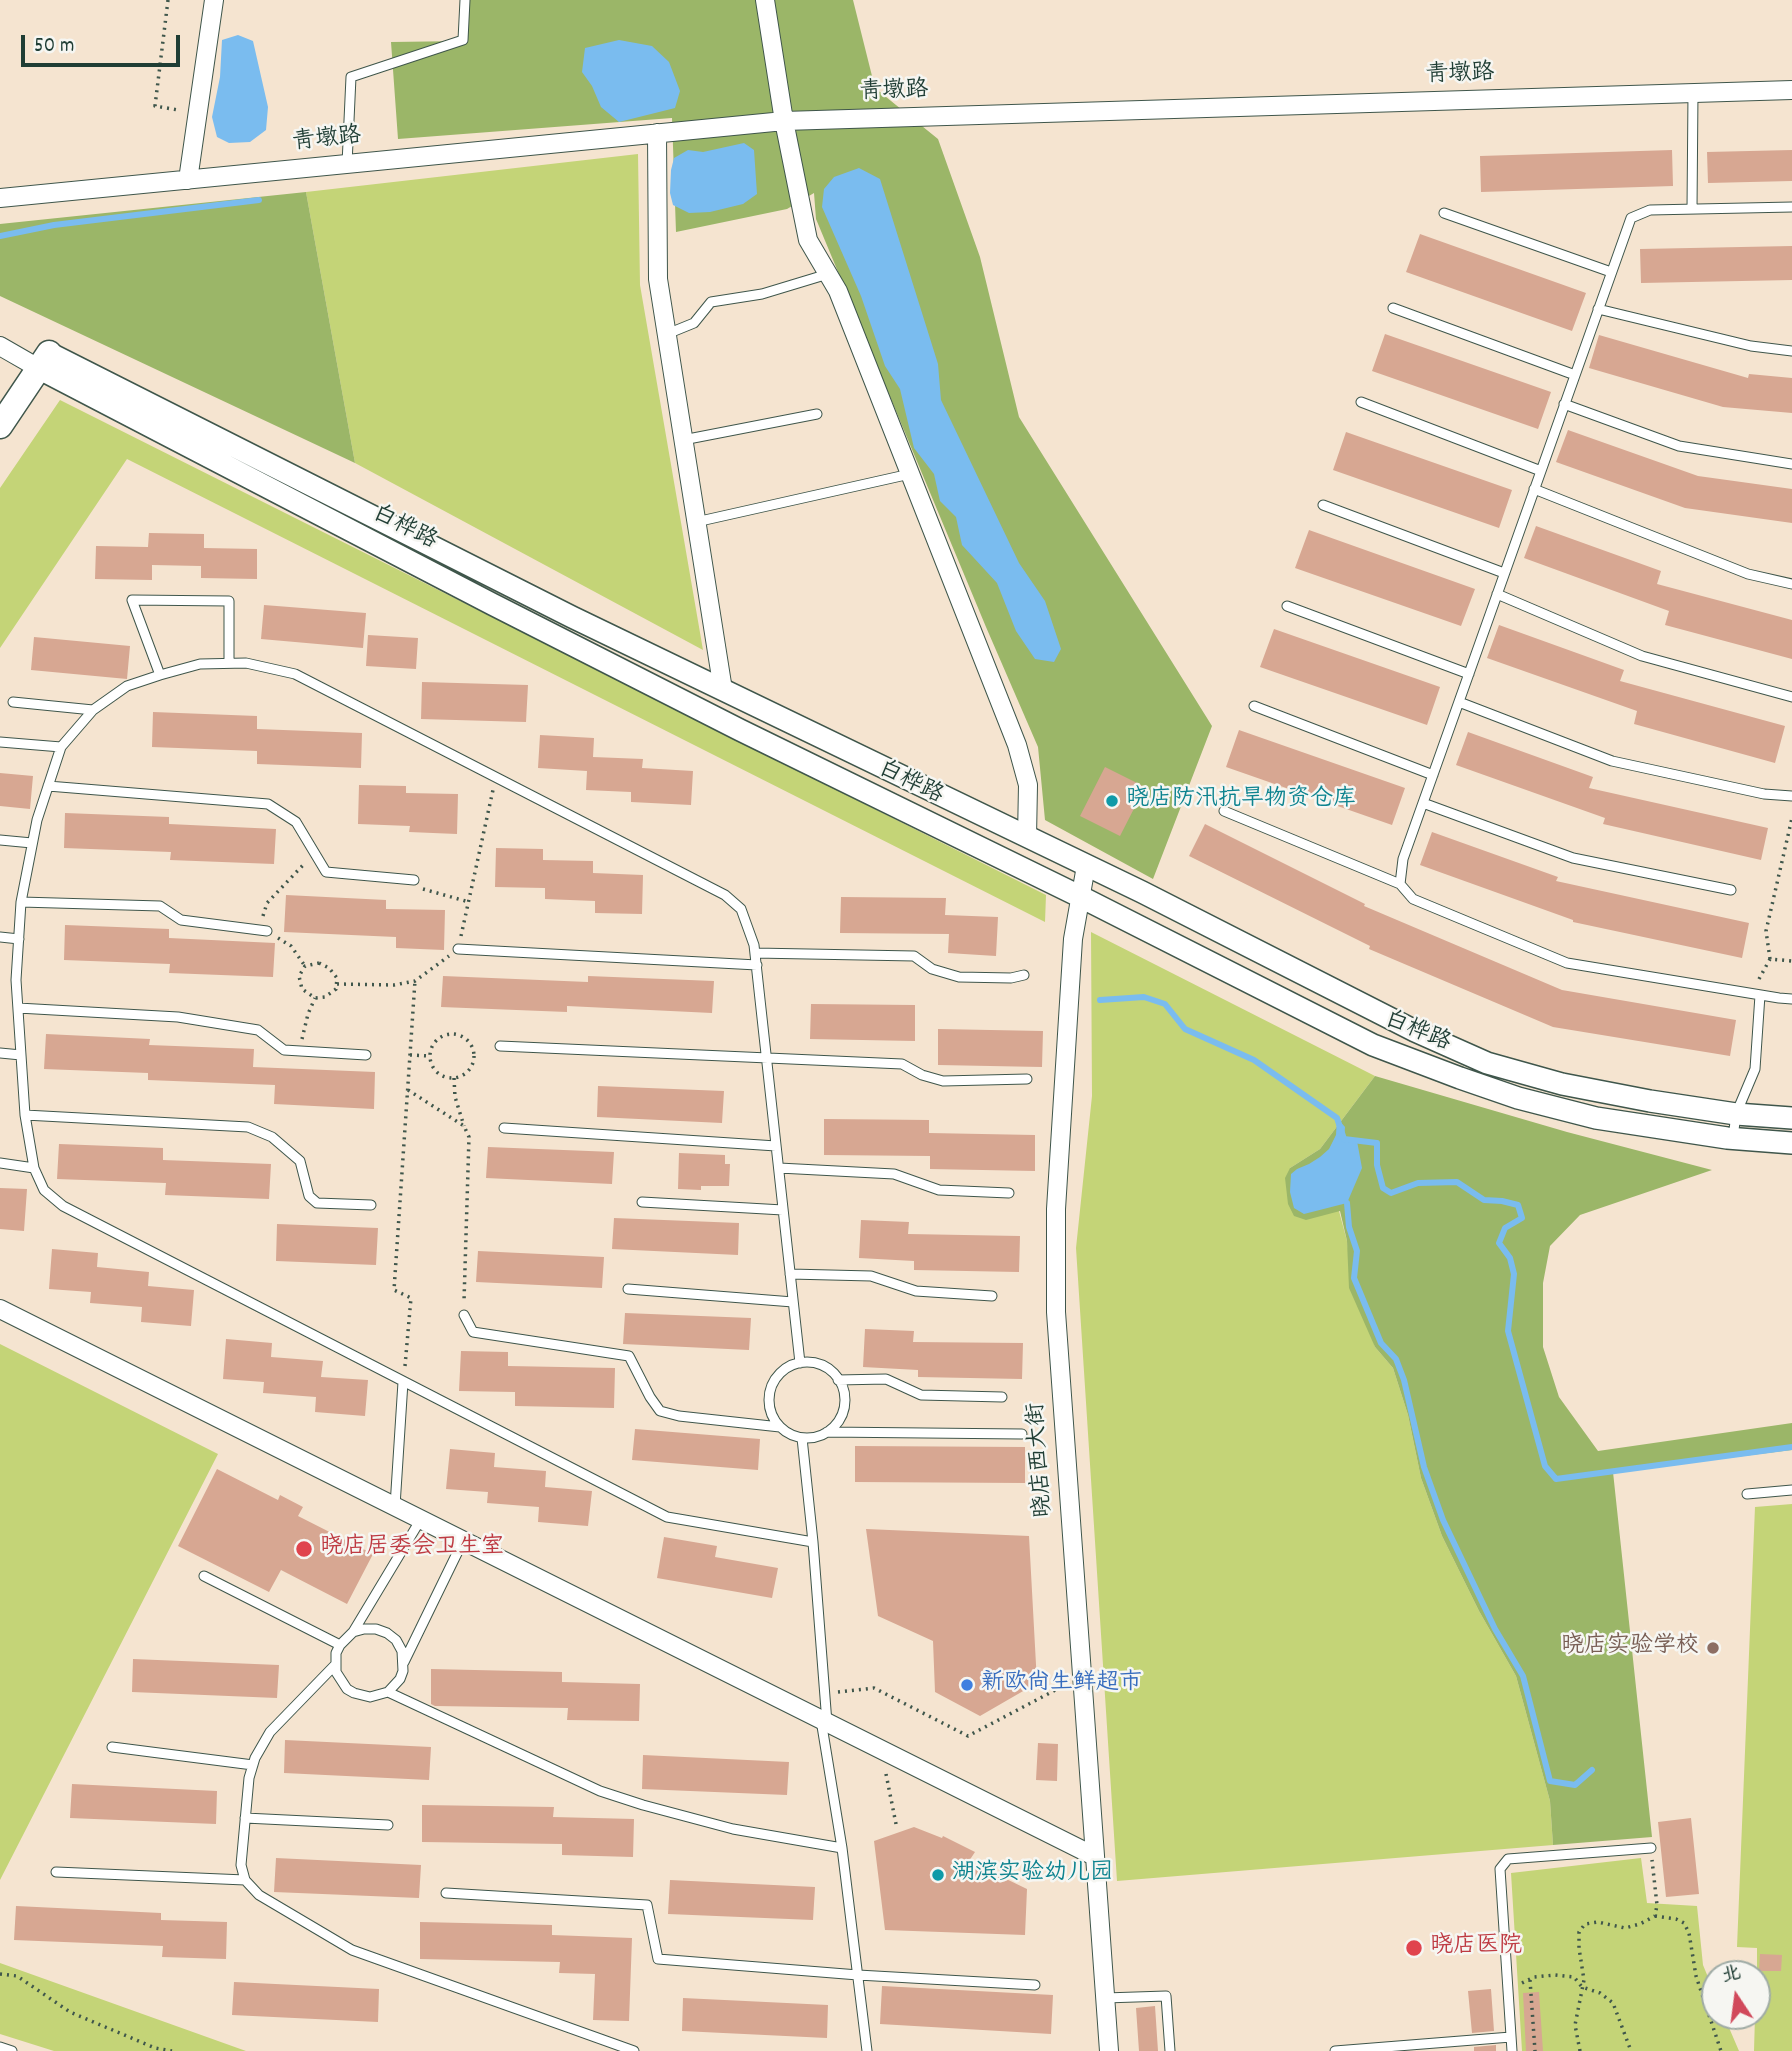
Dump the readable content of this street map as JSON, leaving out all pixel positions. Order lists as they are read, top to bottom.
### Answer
{
  "streets": {
    "street": ["青墩路", "白桦路", "晓店西大街"]
  },
  "crossings": [
    ["白桦路", "晓店西大街"]
  ],
  "places": [
    "晓店防汛抗旱物资仓库",
    "晓店居委会卫生室",
    "晓店实验学校",
    "新欧尚生鲜超市",
    "湖滨实验幼儿园",
    "晓店医院"
  ],
  "scale_bar": "50 m",
  "north": "top"
}
